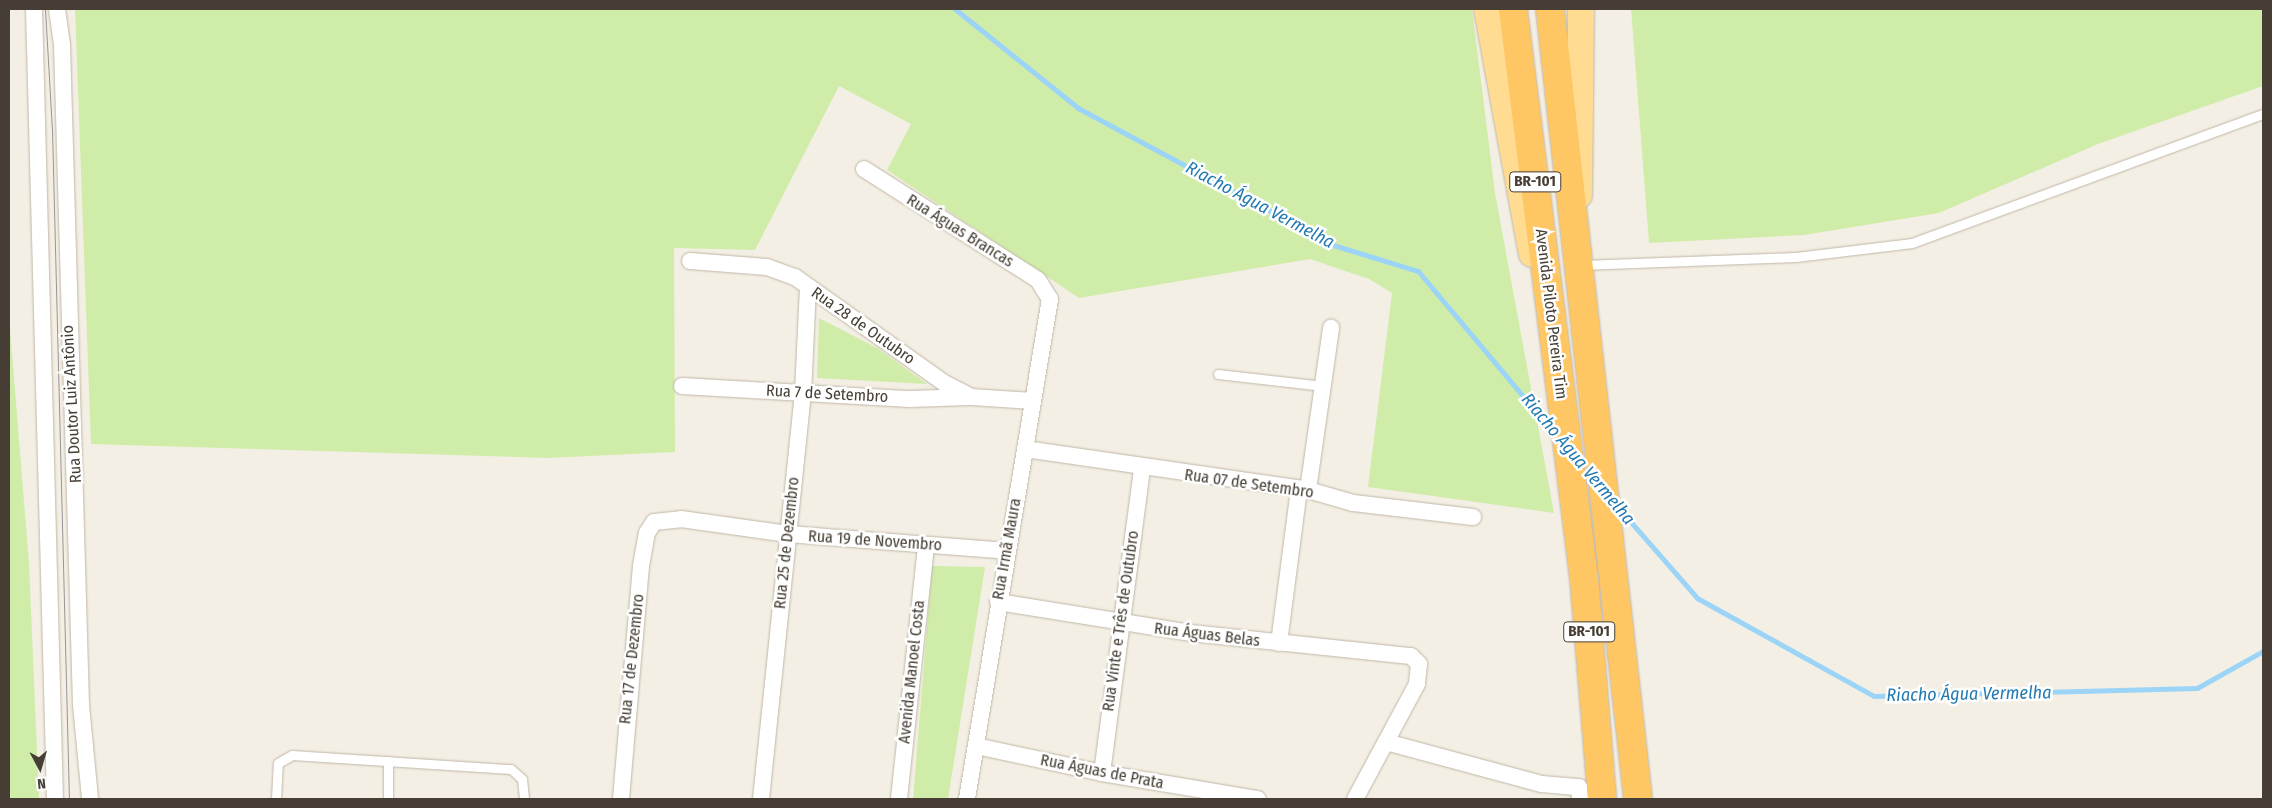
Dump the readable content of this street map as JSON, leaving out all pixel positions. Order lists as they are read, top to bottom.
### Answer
{
  "streets": {
    "highway": ["BR-101", "Avenida Piloto Pereira Tim"],
    "street": [
      "Rua Águas Brancas",
      "Rua 28 de Outubro",
      "Rua 7 de Setembro",
      "Rua Doutor Luiz Antônio",
      "Rua 07 de Setembro",
      "Rua 19 de Novembro",
      "Rua 25 de Dezembro",
      "Rua Irmã Maura",
      "Rua Vinte e Três de Outubro",
      "Rua Águas Belas",
      "Rua 17 de Dezembro",
      "Avenida Manoel Costa",
      "Rua Águas de Prata"
    ]
  },
  "crossings": [
    ["Rua Águas Brancas", "Rua Irmã Maura"],
    ["Rua 28 de Outubro", "Rua 7 de Setembro"],
    ["Rua 28 de Outubro", "Rua 25 de Dezembro"],
    ["Rua 28 de Outubro", "Rua Irmã Maura"],
    ["Rua 7 de Setembro", "Rua 25 de Dezembro"],
    ["Rua 07 de Setembro", "Rua Irmã Maura"],
    ["Rua 07 de Setembro", "Rua Vinte e Três de Outubro"],
    ["Rua 19 de Novembro", "Rua 25 de Dezembro"],
    ["Rua 19 de Novembro", "Rua Irmã Maura"],
    ["Rua 19 de Novembro", "Rua 17 de Dezembro"],
    ["Rua 19 de Novembro", "Avenida Manoel Costa"],
    ["Rua Irmã Maura", "Rua Águas Belas"],
    ["Rua Irmã Maura", "Rua Águas de Prata"],
    ["Rua Vinte e Três de Outubro", "Rua Águas Belas"],
    ["Rua Vinte e Três de Outubro", "Rua Águas de Prata"]
  ],
  "water": ["Riacho Água Vermelha"],
  "north": "bottom"
}
